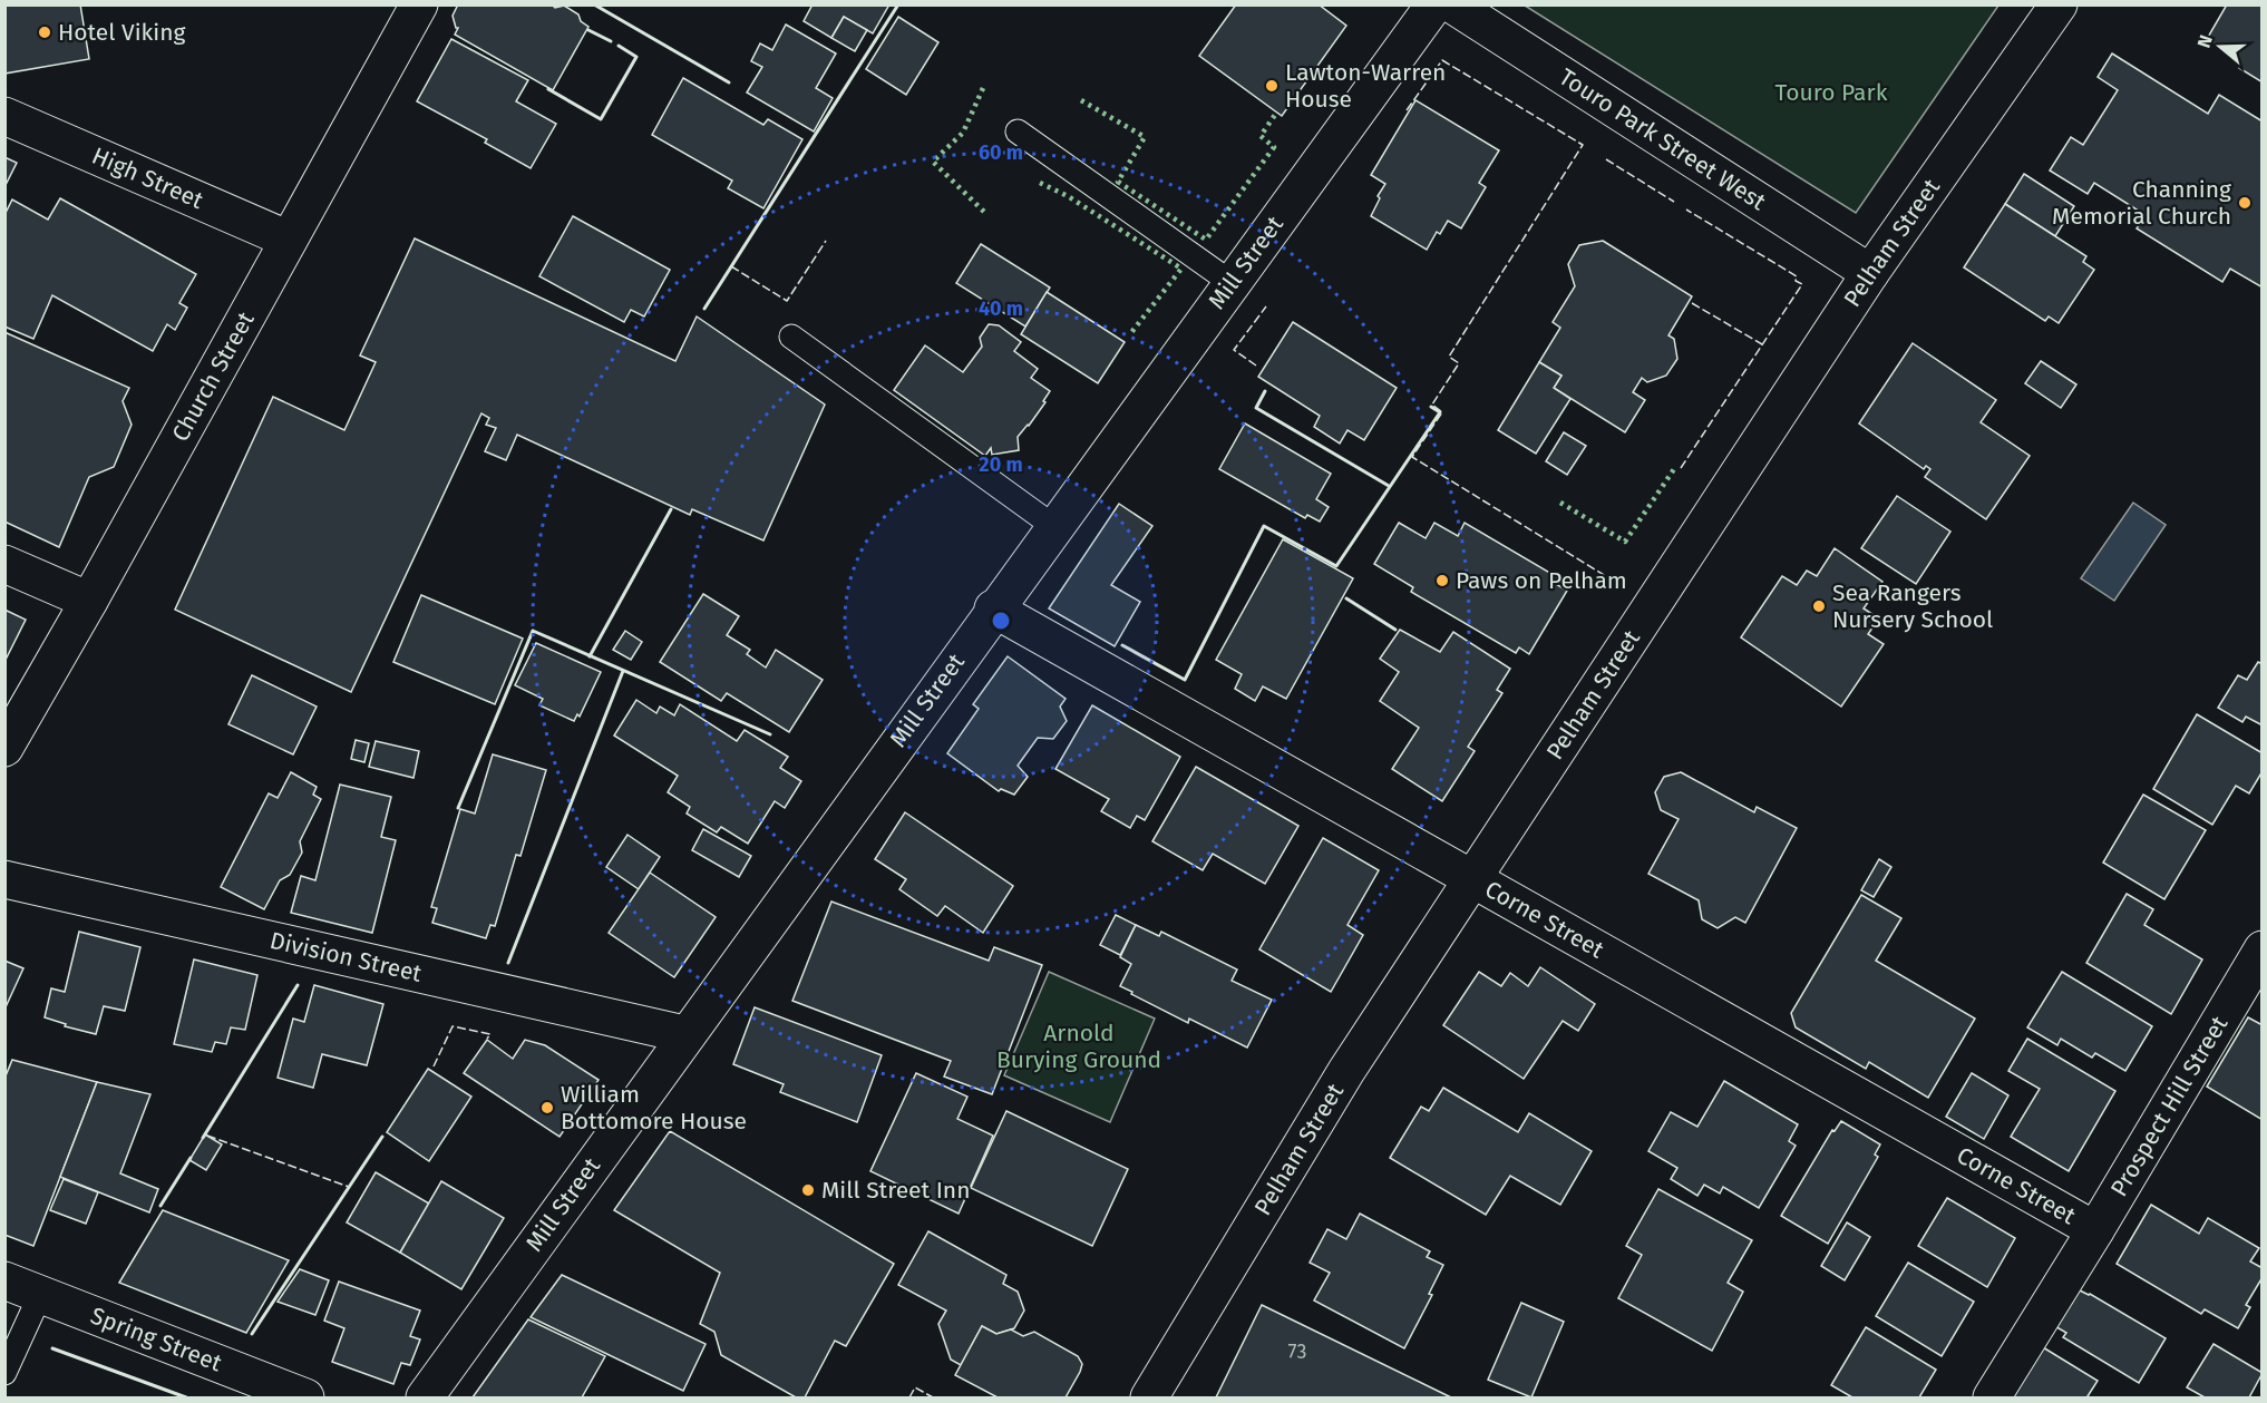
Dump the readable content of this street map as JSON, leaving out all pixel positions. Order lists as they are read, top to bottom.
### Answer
{
  "streets": {
    "street": [
      "Touro Park Street West",
      "High Street",
      "Pelham Street",
      "Mill Street",
      "Church Street",
      "Corne Street",
      "Division Street",
      "Prospect Hill Street",
      "Spring Street"
    ]
  },
  "crossings": [
    ["Touro Park Street West", "Pelham Street"],
    ["High Street", "Church Street"],
    ["Pelham Street", "Corne Street"],
    ["Mill Street", "Corne Street"],
    ["Mill Street", "Division Street"],
    ["Corne Street", "Prospect Hill Street"]
  ],
  "parks": ["Touro Park", "Arnold Burying Ground"],
  "places": [
    "Hotel Viking",
    "Lawton-Warren House",
    "Channing Memorial Church",
    "Paws on Pelham",
    "Sea Rangers Nursery School",
    "William Bottomore House",
    "Mill Street Inn"
  ],
  "house_numbers": ["73"],
  "north": "left",
  "rings": ["60 m", "40 m", "20 m"]
}
